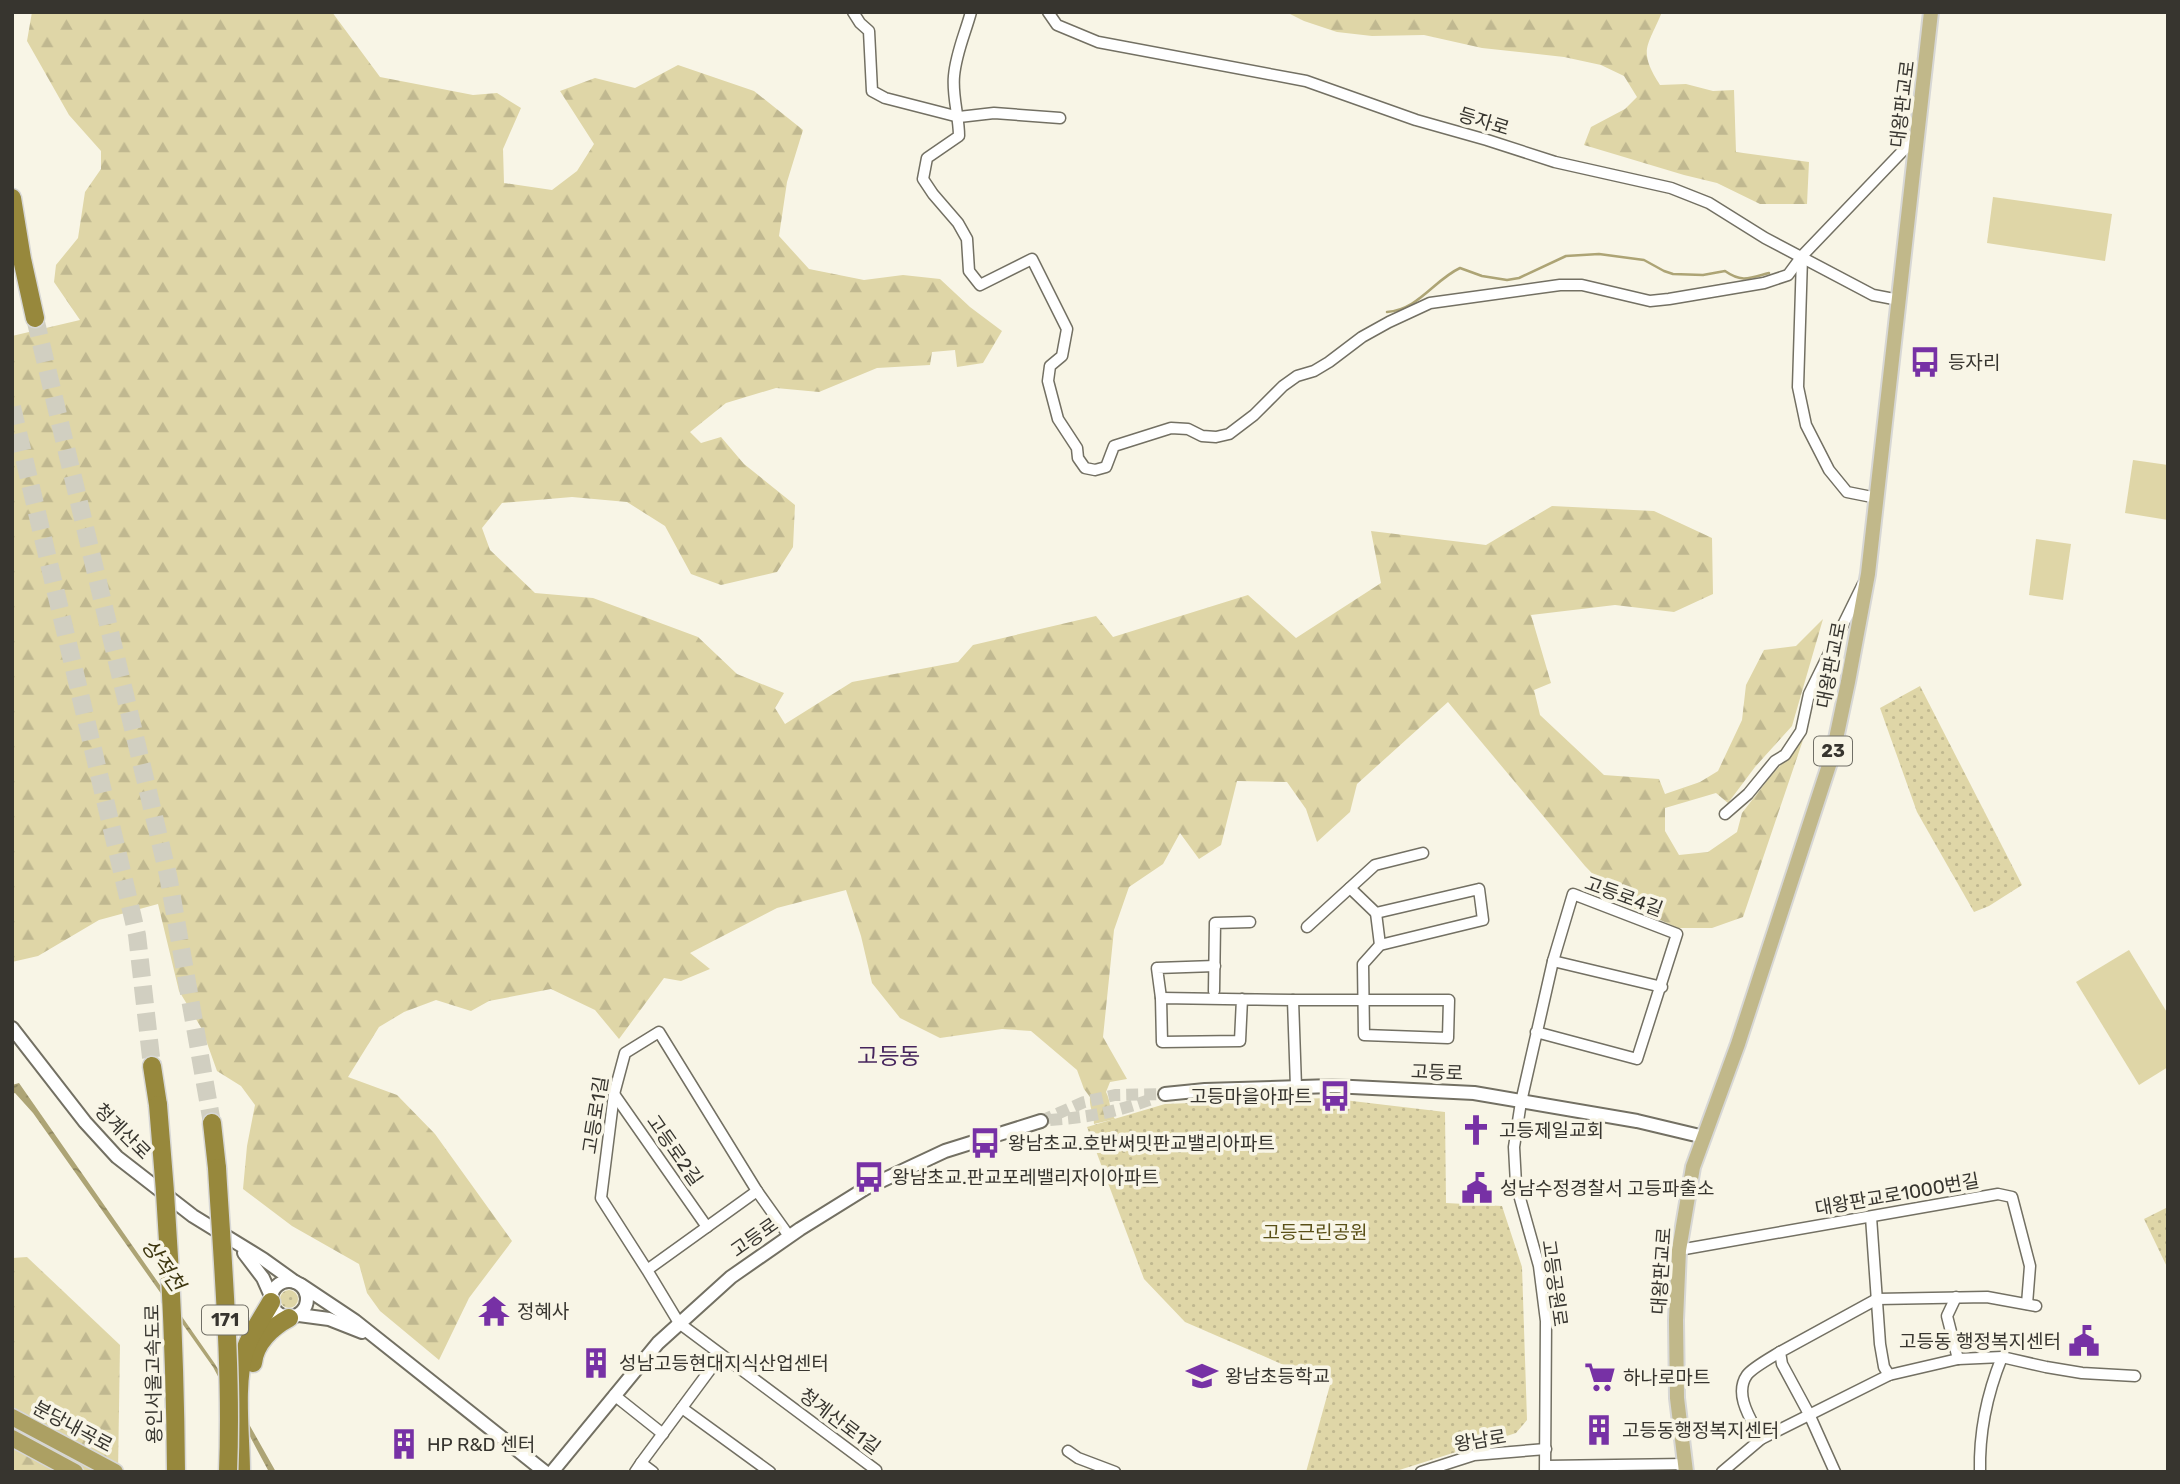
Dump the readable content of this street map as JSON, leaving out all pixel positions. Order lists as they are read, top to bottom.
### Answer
{
  "streets": {
    "highway": ["171", "용인서울고속도로", "분당내곡로"],
    "main road": ["대왕판교로", "23"],
    "street": [
      "등자로",
      "고등로4길",
      "고등로",
      "고등로1길",
      "청계산로",
      "고등로2길",
      "대왕판교로1000번길",
      "고등공원로",
      "청계산로1길",
      "왕남로"
    ]
  },
  "crossings": [
    ["대왕판교로", "등자로"],
    ["대왕판교로", "고등로"],
    ["대왕판교로", "대왕판교로1000번길"],
    ["고등로4길", "고등로"],
    ["고등로4길", "고등공원로"],
    ["고등로", "고등로1길"],
    ["고등로", "고등공원로"],
    ["고등로", "청계산로1길"],
    ["고등로1길", "고등로2길"],
    ["고등로1길", "청계산로1길"],
    ["고등공원로", "왕남로"]
  ],
  "districts": ["고등동"],
  "water": ["상적천"],
  "parks": ["고등근린공원"],
  "places": {
    "bus stop": [
      "등자리",
      "고등마을아파트",
      "왕남초교.호반써밋판교밸리아파트",
      "왕남초교.판교포레밸리자이아파트"
    ],
    "church": ["고등제일교회"],
    "public building": ["성남수정경찰서 고등파출소", "고등동 행정복지센터"],
    "temple": ["정혜사"],
    "building": ["성남고등현대지식산업센터", "고등동행정복지센터", "HP R&D 센터"],
    "school or university": ["왕남초등학교"],
    "supermarket": ["하나로마트"]
  }
}
